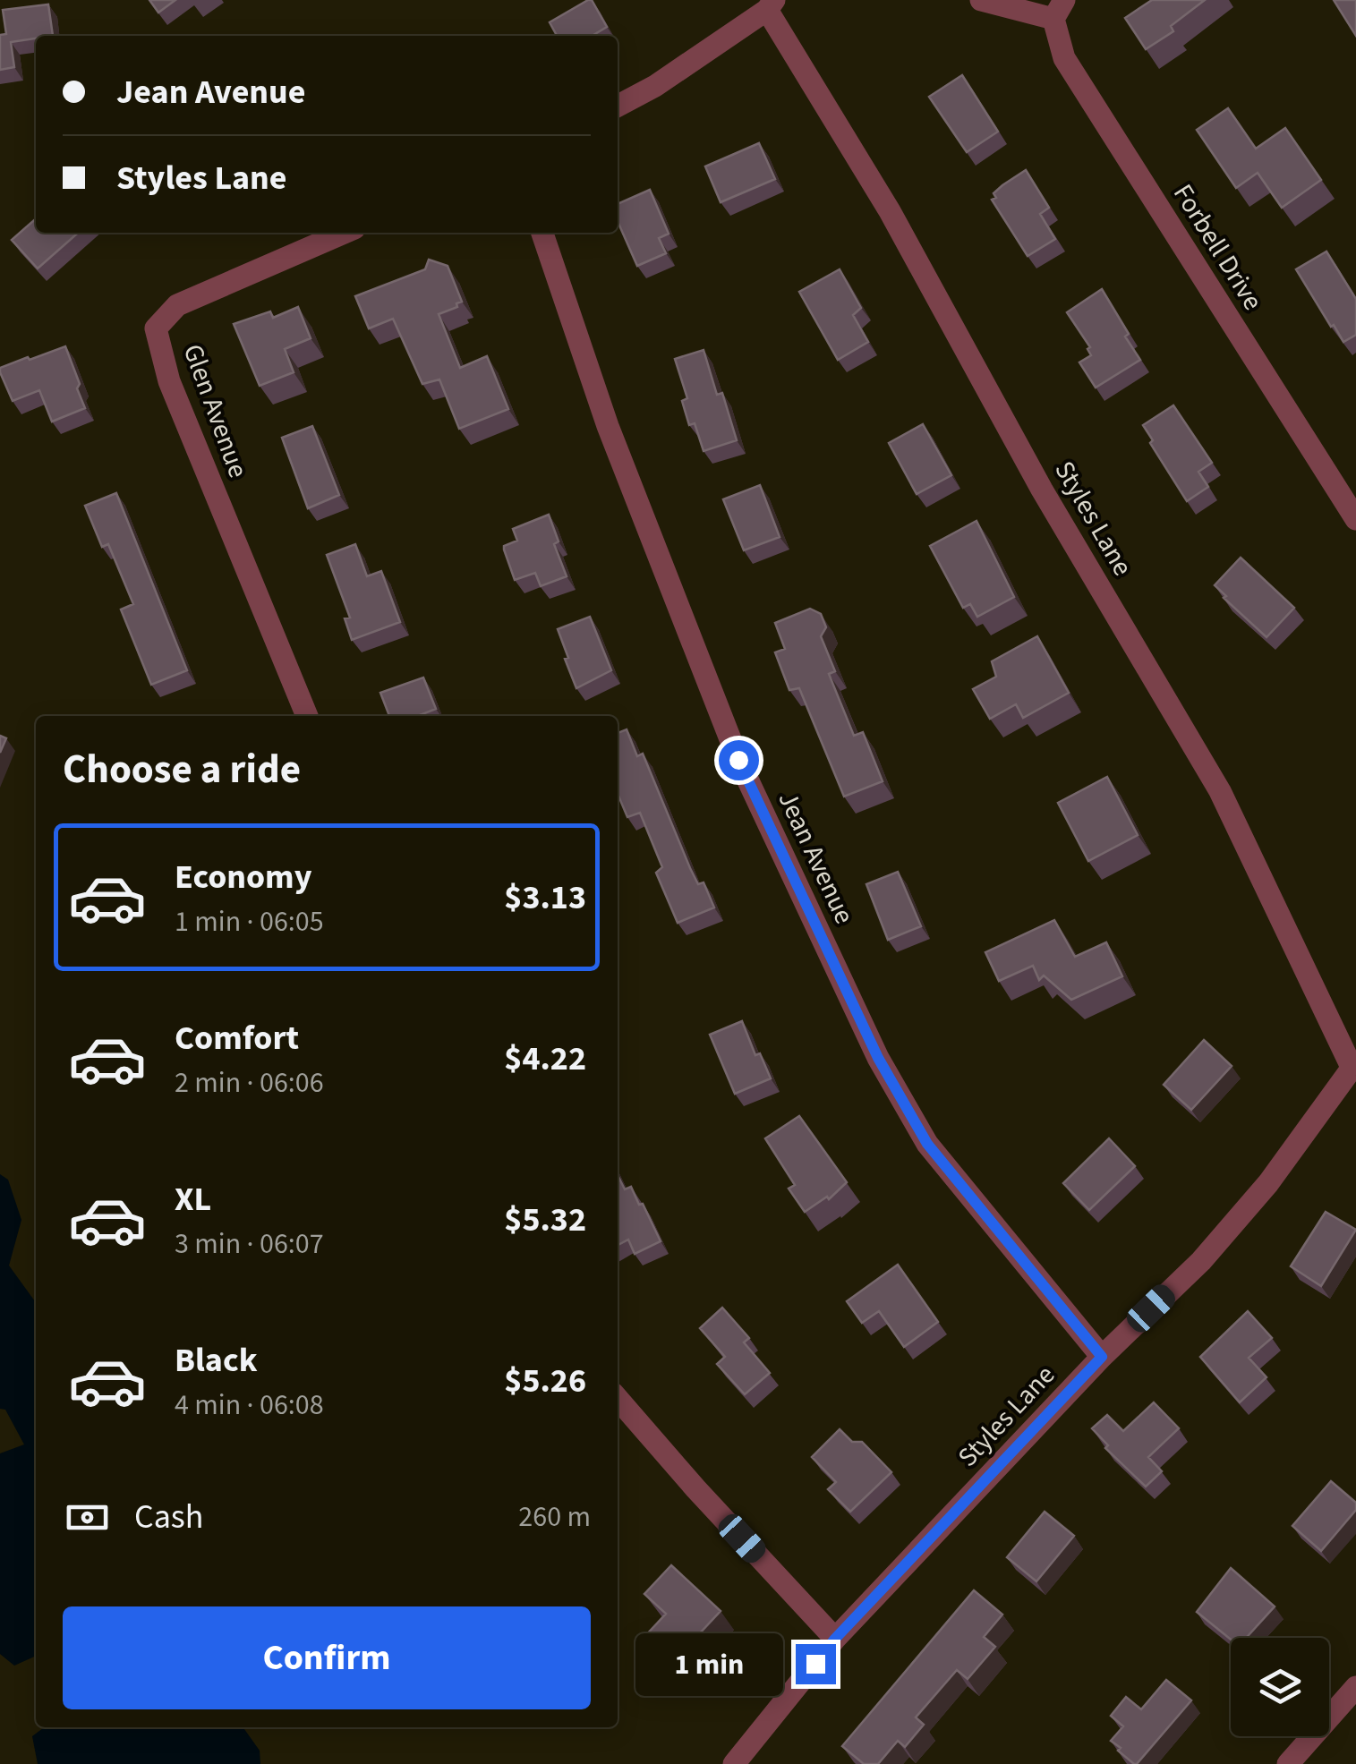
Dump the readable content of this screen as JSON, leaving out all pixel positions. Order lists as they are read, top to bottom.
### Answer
{
  "streets": {
    "street": [
      "Forbell Drive",
      "Glen Avenue",
      "Styles Lane",
      "Jean Avenue"
    ]
  },
  "crossings": [
    ["Styles Lane", "Jean Avenue"]
  ],
  "page": {
    "banner": ["Jean Avenue", "Styles Lane"],
    "heading": "Choose a ride",
    "list": [
      {
        "name": "Economy",
        "note": "1 min · 06:05",
        "value": "$3.13"
      },
      {
        "name": "Comfort",
        "note": "2 min · 06:06",
        "value": "$4.22"
      },
      {
        "name": "XL",
        "note": "3 min · 06:07",
        "value": "$5.32"
      },
      {
        "name": "Black",
        "note": "4 min · 06:08",
        "value": "$5.26"
      }
    ],
    "pay": ["Cash", "260 m"],
    "buttons": "Confirm",
    "bubble": "1 min"
  }
}
